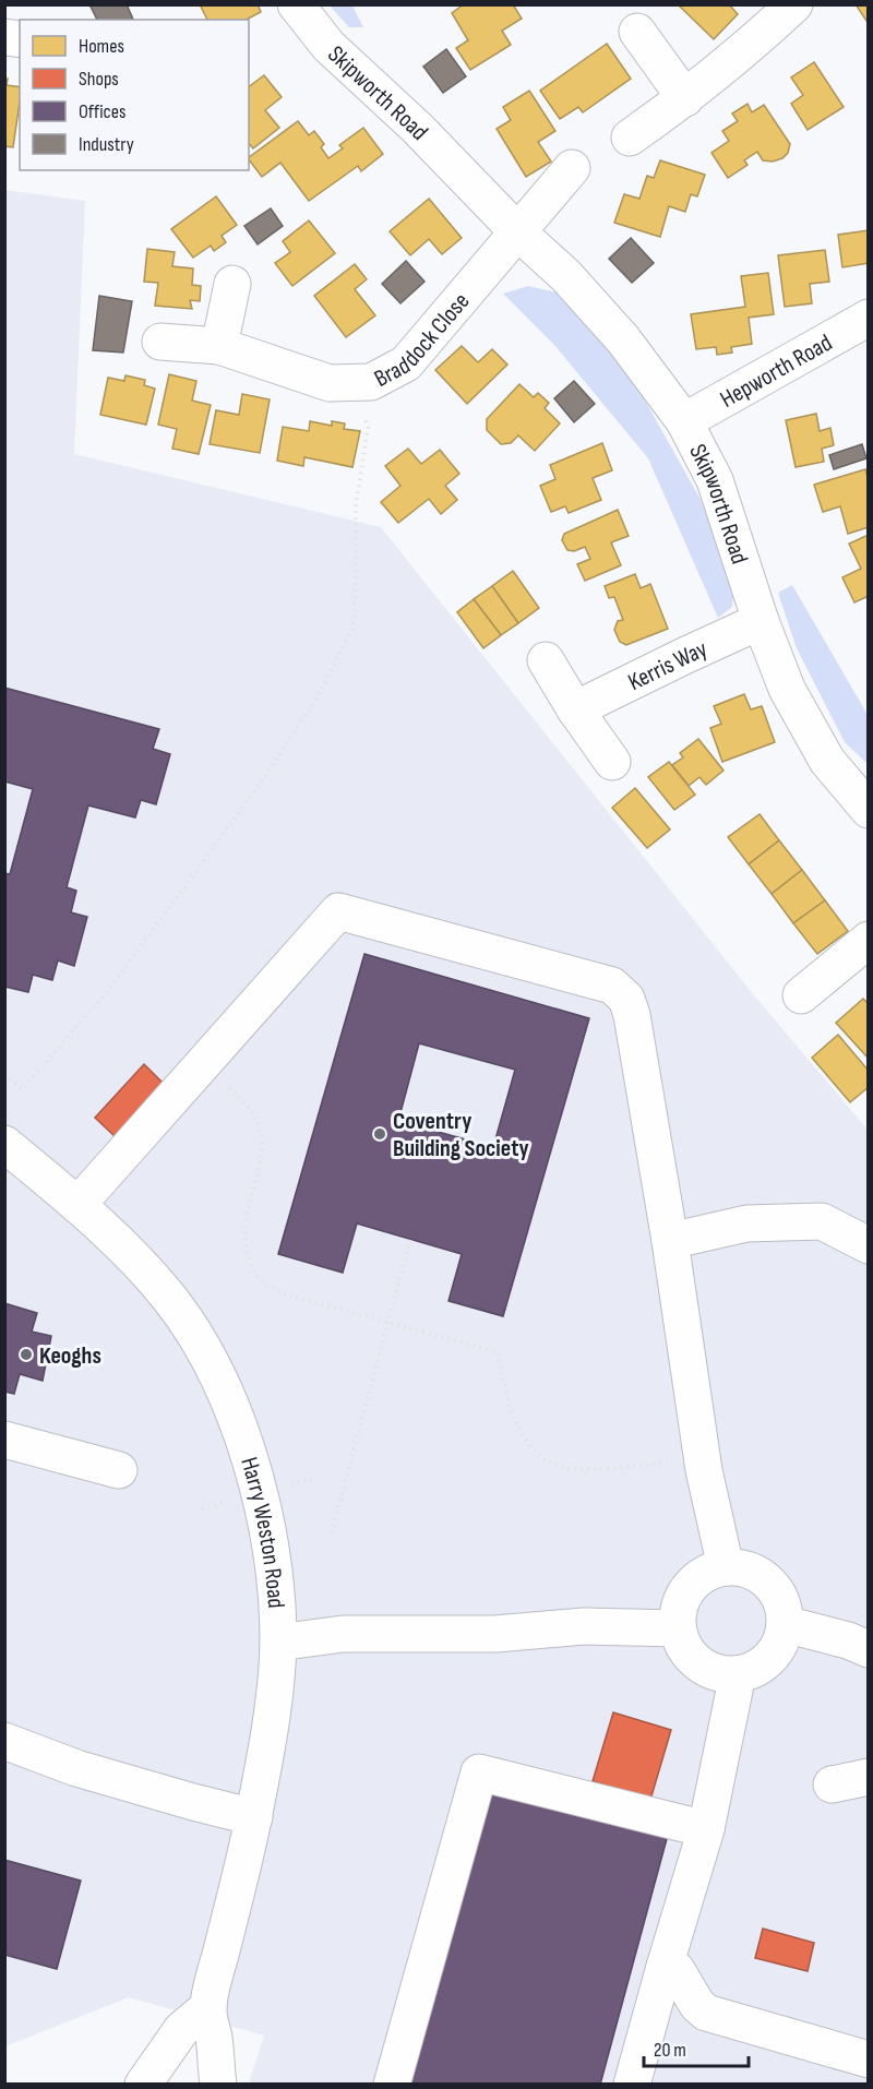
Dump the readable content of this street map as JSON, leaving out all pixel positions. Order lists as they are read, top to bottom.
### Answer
{
  "streets": {
    "street": [
      "Skipworth Road",
      "Braddock Close",
      "Hepworth Road",
      "Kerris Way",
      "Harry Weston Road"
    ]
  },
  "crossings": [
    ["Skipworth Road", "Braddock Close"],
    ["Skipworth Road", "Hepworth Road"],
    ["Skipworth Road", "Kerris Way"]
  ],
  "places": ["Coventry Building Society", "Keoghs"],
  "legend": [
    "Homes",
    "Shops",
    "Offices",
    "Industry"
  ],
  "scale_bar": "20 m"
}
